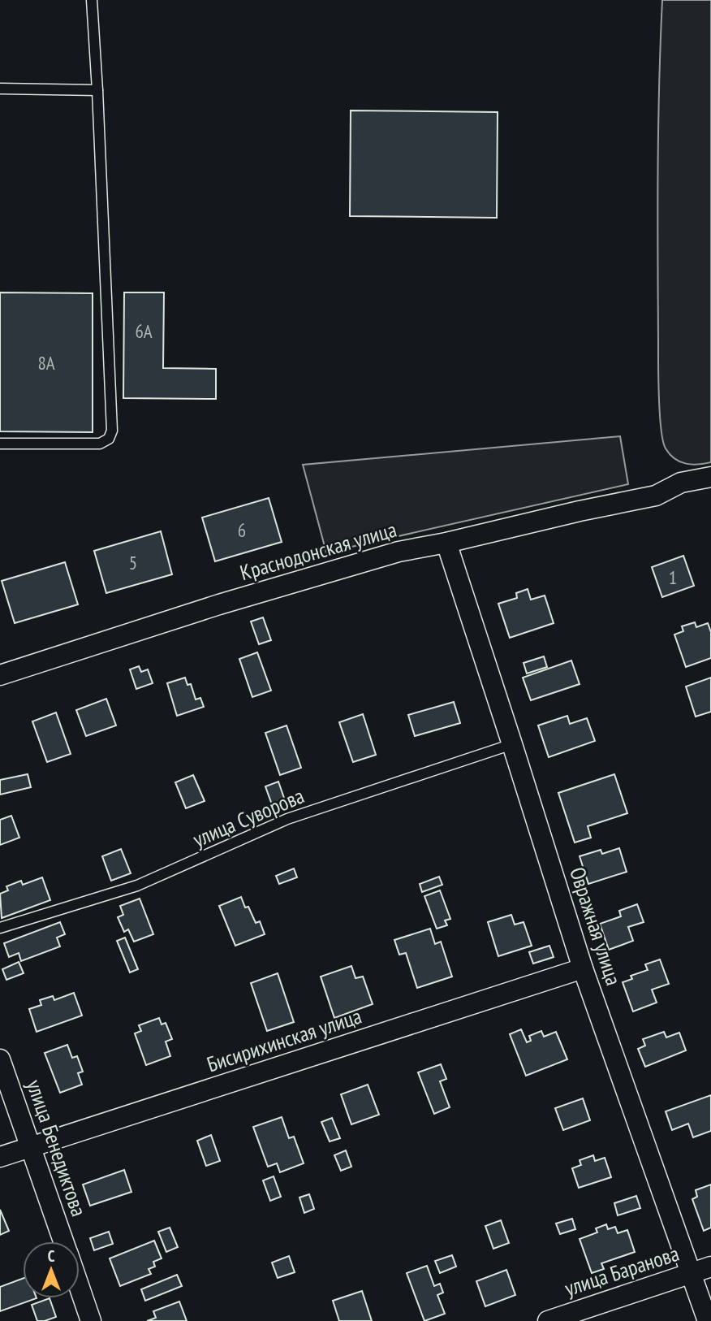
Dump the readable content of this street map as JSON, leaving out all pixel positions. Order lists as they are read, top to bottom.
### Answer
{
  "streets": {
    "street": [
      "Краснодонская улица",
      "Овражная улица",
      "Бисирихинская улица",
      "улица Бенедиктова",
      "улица Баранова"
    ],
    "lane": ["улица Суворова"]
  },
  "crossings": [
    ["Краснодонская улица", "Овражная улица"],
    ["улица Суворова", "Овражная улица"],
    ["Овражная улица", "Бисирихинская улица"],
    ["Овражная улица", "улица Баранова"],
    ["Бисирихинская улица", "улица Бенедиктова"]
  ],
  "house_numbers": [
    "6А",
    "8А",
    "6",
    "5",
    "1"
  ],
  "north": "top"
}
